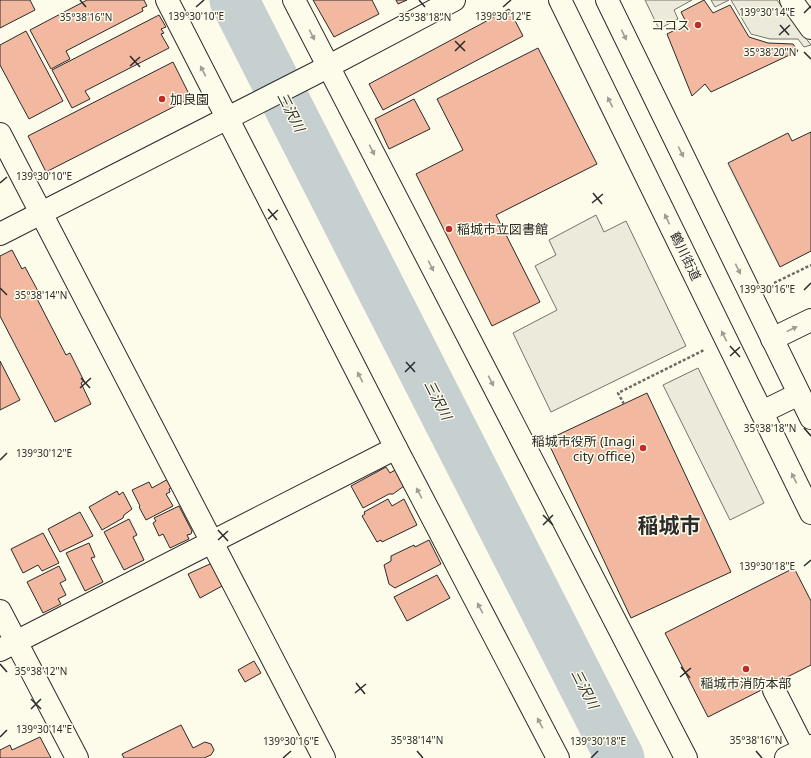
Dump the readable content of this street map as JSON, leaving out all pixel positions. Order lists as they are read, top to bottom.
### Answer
{
  "streets": {
    "street": ["鶴川街道"]
  },
  "districts": ["稲城市"],
  "water": ["三沢川"],
  "places": [
    "ココス",
    "加良園",
    "稲城市立図書館",
    "稲城市役所 (Inagi city office)",
    "稲城市消防本部"
  ],
  "coordinates": [
    "139°30'14\"E",
    "139°30'10\"E",
    "139°30'12\"E",
    "35°38'16\"N",
    "35°38'18\"N",
    "35°38'20\"N",
    "139°30'16\"E",
    "35°38'14\"N",
    "139°30'18\"E",
    "35°38'12\"N"
  ]
}
